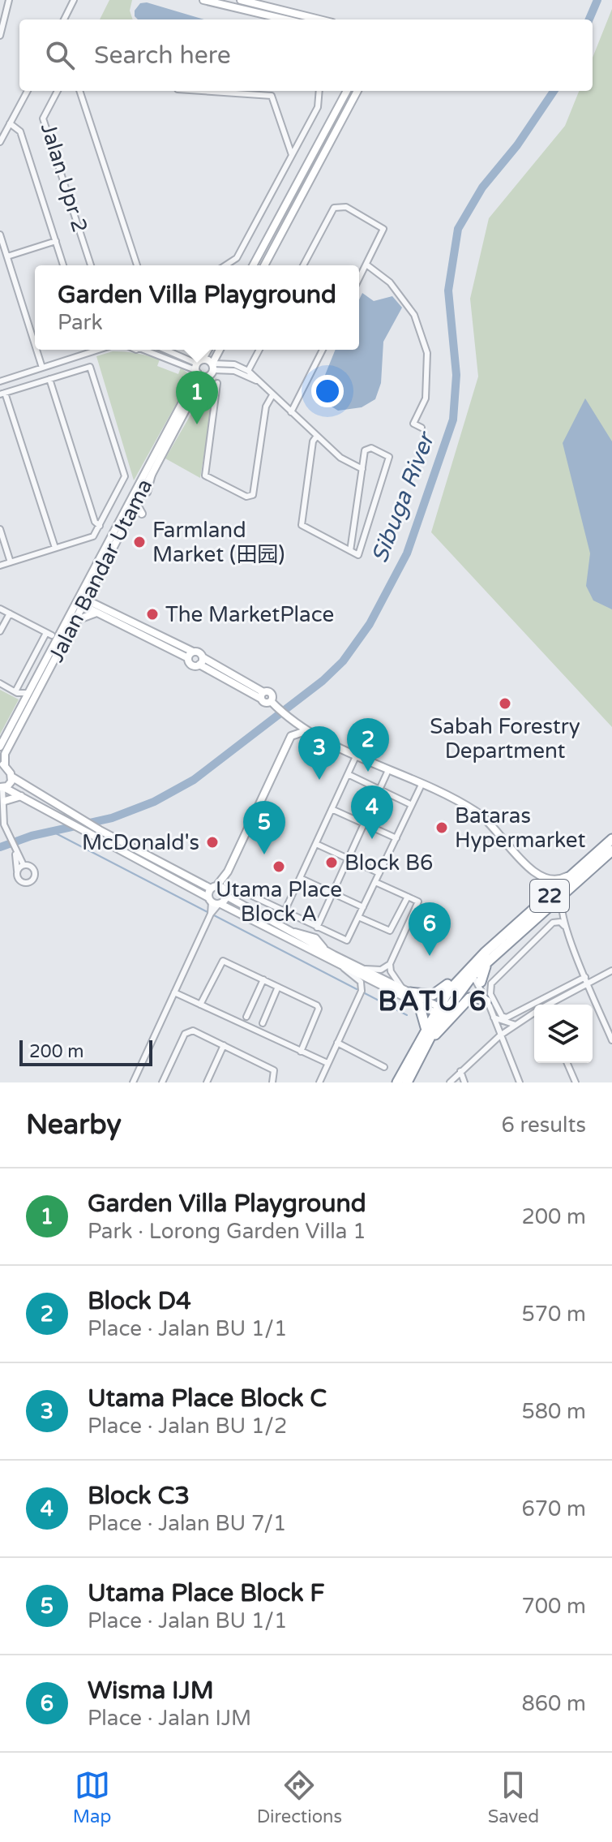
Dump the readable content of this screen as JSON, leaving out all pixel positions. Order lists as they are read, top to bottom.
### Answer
{
  "streets": {
    "highway": ["22"],
    "street": ["Jalan Upr 2", "Jalan Bandar Utama"]
  },
  "districts": ["BATU 6"],
  "water": ["Sibuga River"],
  "places": [
    "Farmland Market (田园)",
    "The MarketPlace",
    "Sabah Forestry Department",
    "Bataras Hypermarket",
    "McDonald's",
    "Block B6",
    "Utama Place Block A"
  ],
  "scale_bar": "200 m",
  "page": {
    "search": "Search here",
    "popup": ["Garden Villa Playground", "Park"],
    "pins": [
      "1",
      "2",
      "3",
      "4",
      "5",
      "6"
    ],
    "scale": "200 m",
    "heading": ["Nearby", "6 results"],
    "list": [
      {
        "mark": "1",
        "name": "Garden Villa Playground",
        "note": "Park · Lorong Garden Villa 1",
        "value": "200 m"
      },
      {
        "mark": "2",
        "name": "Block D4",
        "note": "Place · Jalan BU 1/1",
        "value": "570 m"
      },
      {
        "mark": "3",
        "name": "Utama Place Block C",
        "note": "Place · Jalan BU 1/2",
        "value": "580 m"
      },
      {
        "mark": "4",
        "name": "Block C3",
        "note": "Place · Jalan BU 7/1",
        "value": "670 m"
      },
      {
        "mark": "5",
        "name": "Utama Place Block F",
        "note": "Place · Jalan BU 1/1",
        "value": "700 m"
      },
      {
        "mark": "6",
        "name": "Wisma IJM",
        "note": "Place · Jalan IJM",
        "value": "860 m"
      }
    ],
    "nav": ["Map", "Directions", "Saved"]
  }
}
